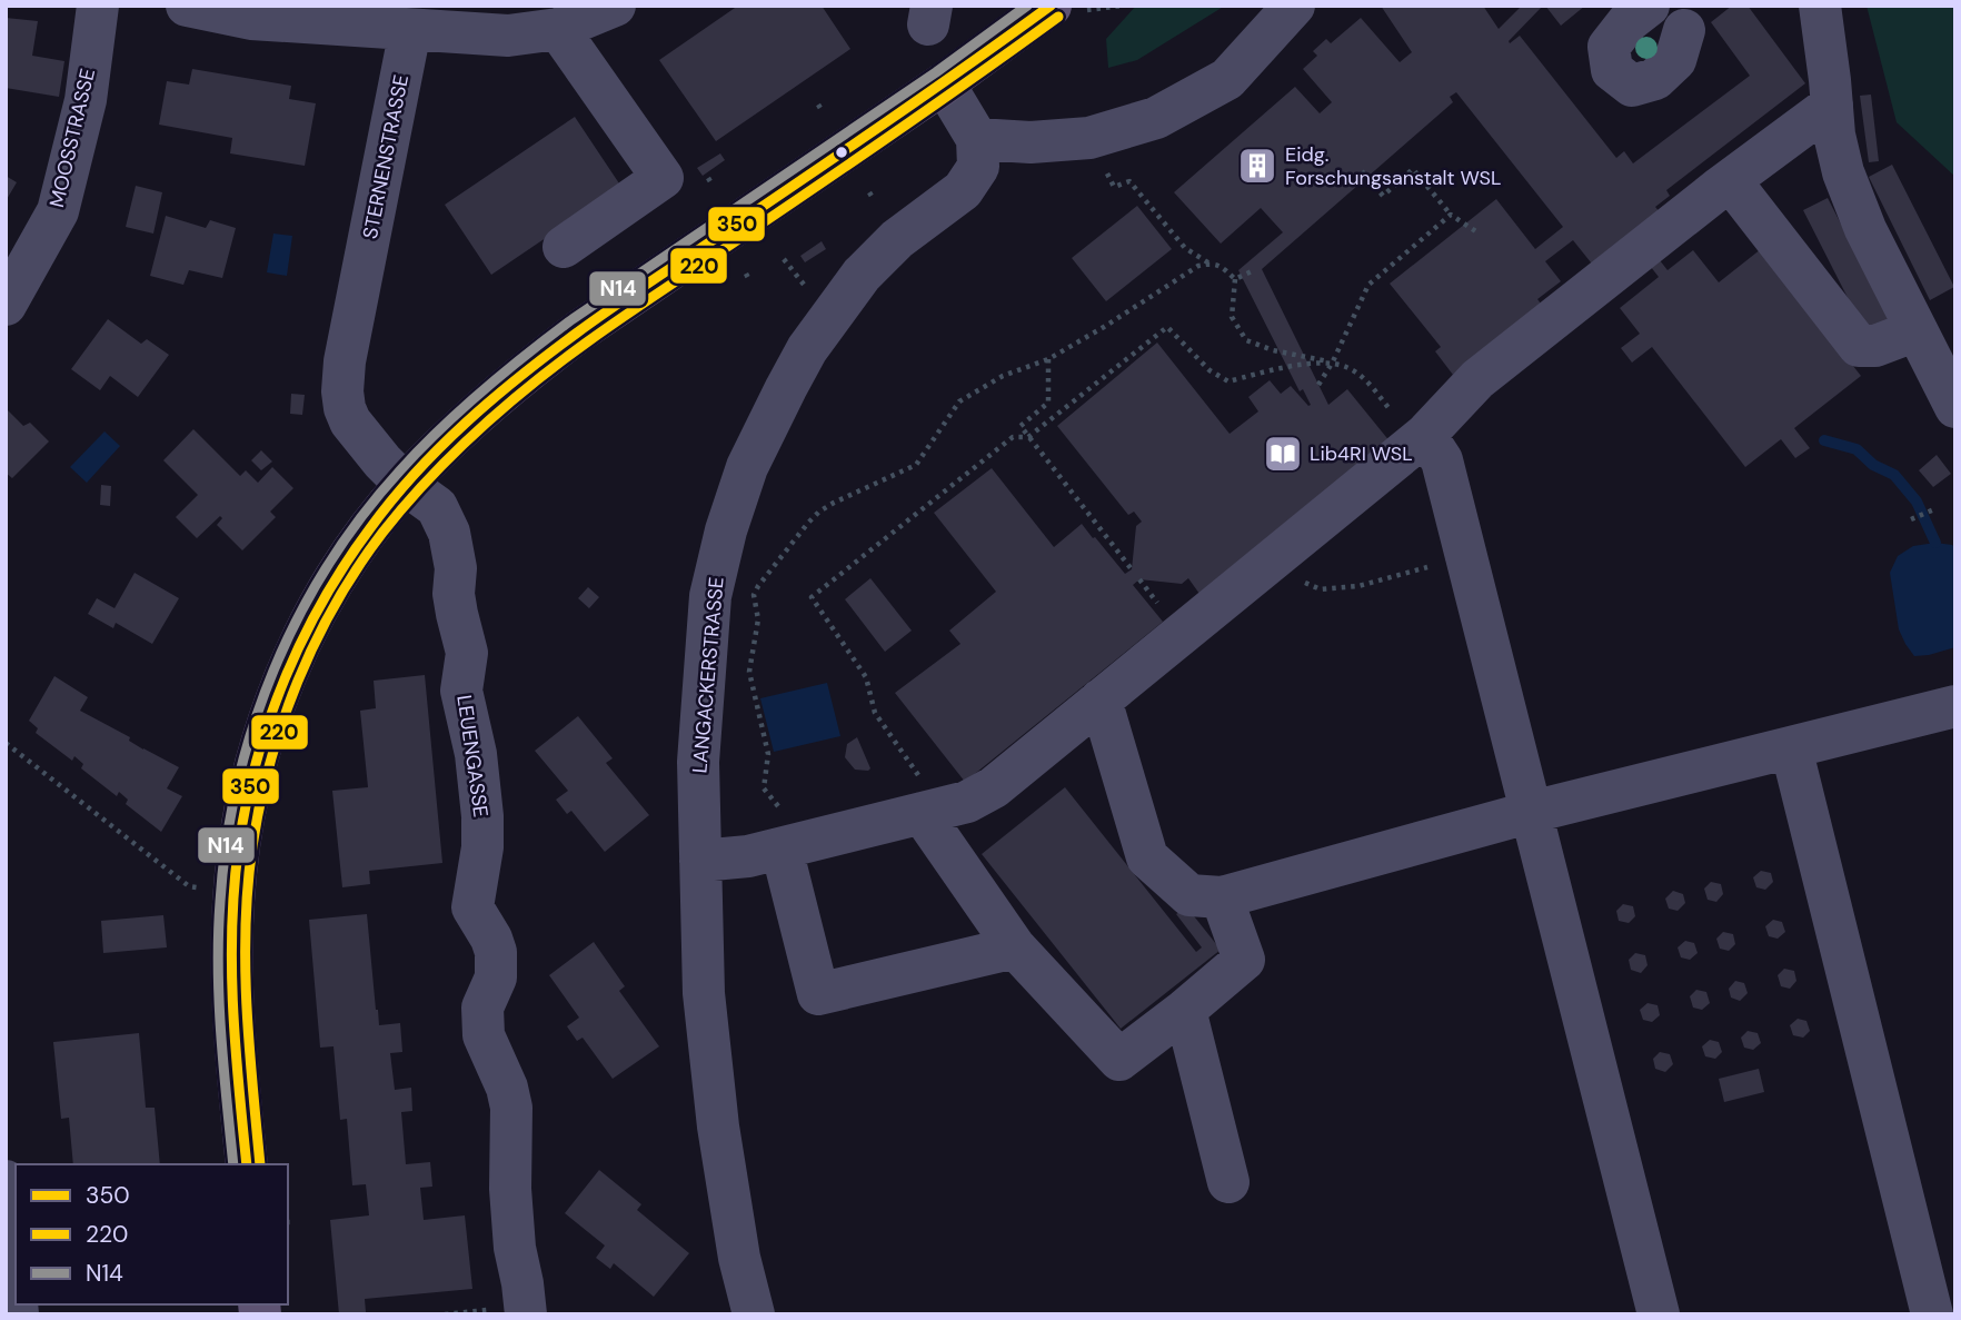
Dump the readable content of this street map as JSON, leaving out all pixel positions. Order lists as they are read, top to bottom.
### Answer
{
  "streets": {
    "street": [
      "MOOSSTRASSE",
      "STERNENSTRASSE",
      "LANGACKERSTRASSE",
      "LEUENGASSE"
    ]
  },
  "crossings": [
    ["STERNENSTRASSE", "LEUENGASSE"]
  ],
  "places": {
    "building": ["Eidg. Forschungsanstalt WSL"],
    "library": ["Lib4RI WSL"]
  },
  "lines": ["transit line 350", "transit line N14", "transit line 220"],
  "legend": ["350", "220", "N14"]
}
